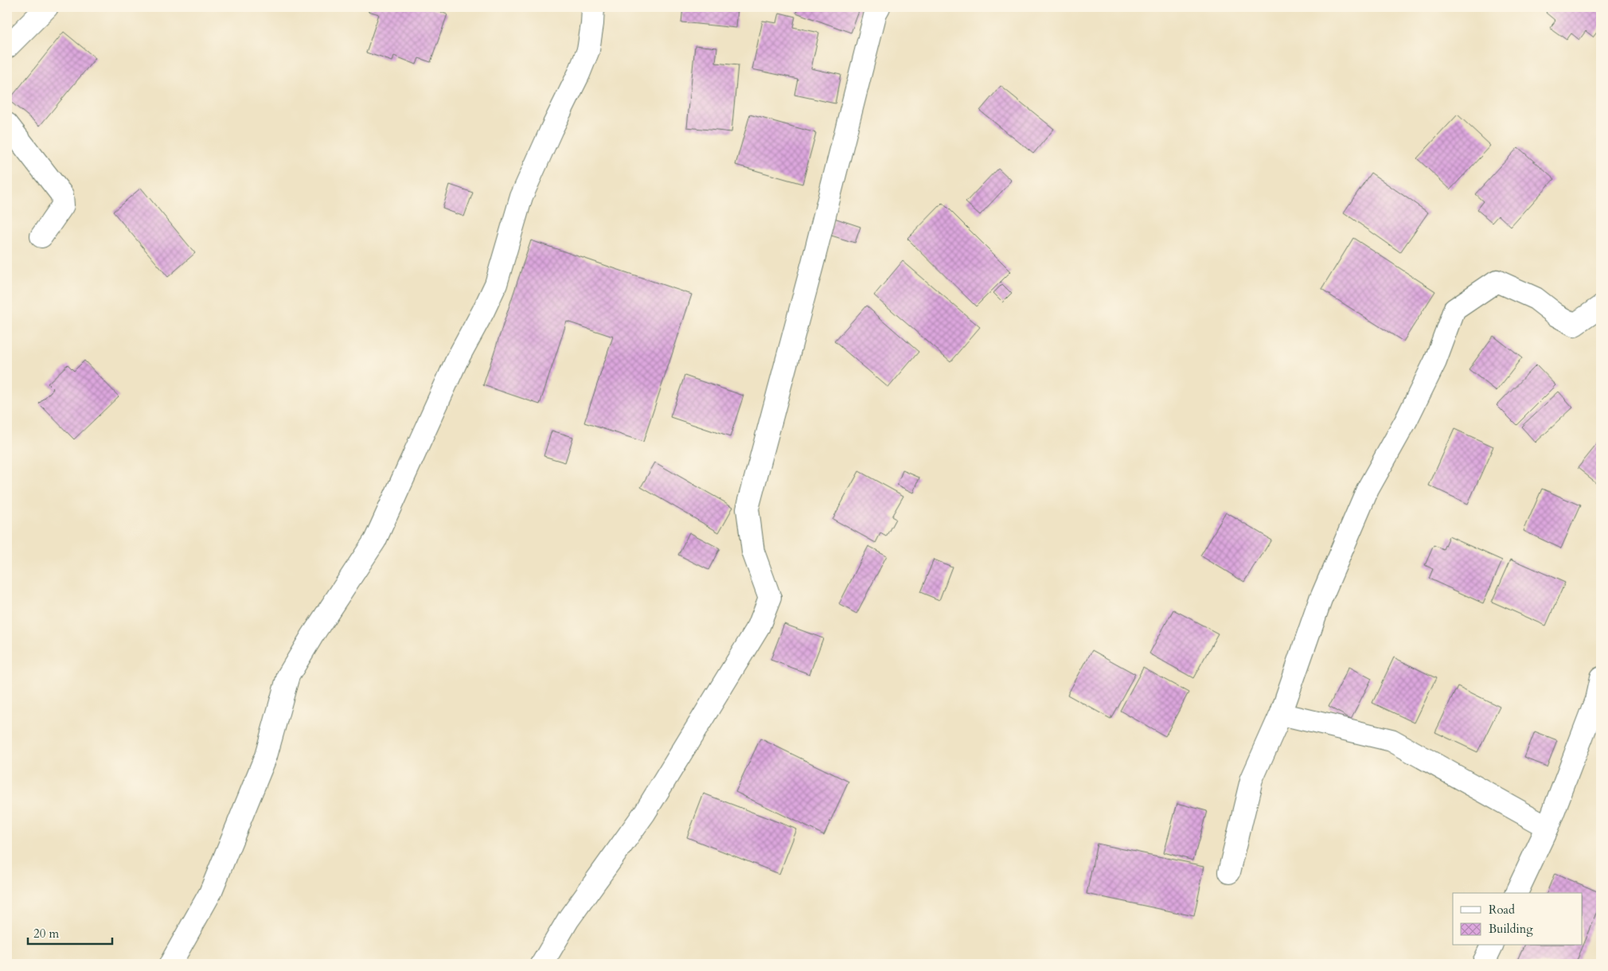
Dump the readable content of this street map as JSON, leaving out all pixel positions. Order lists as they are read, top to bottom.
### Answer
{
  "legend": ["Road", "Building"],
  "scale_bar": "20 m"
}
